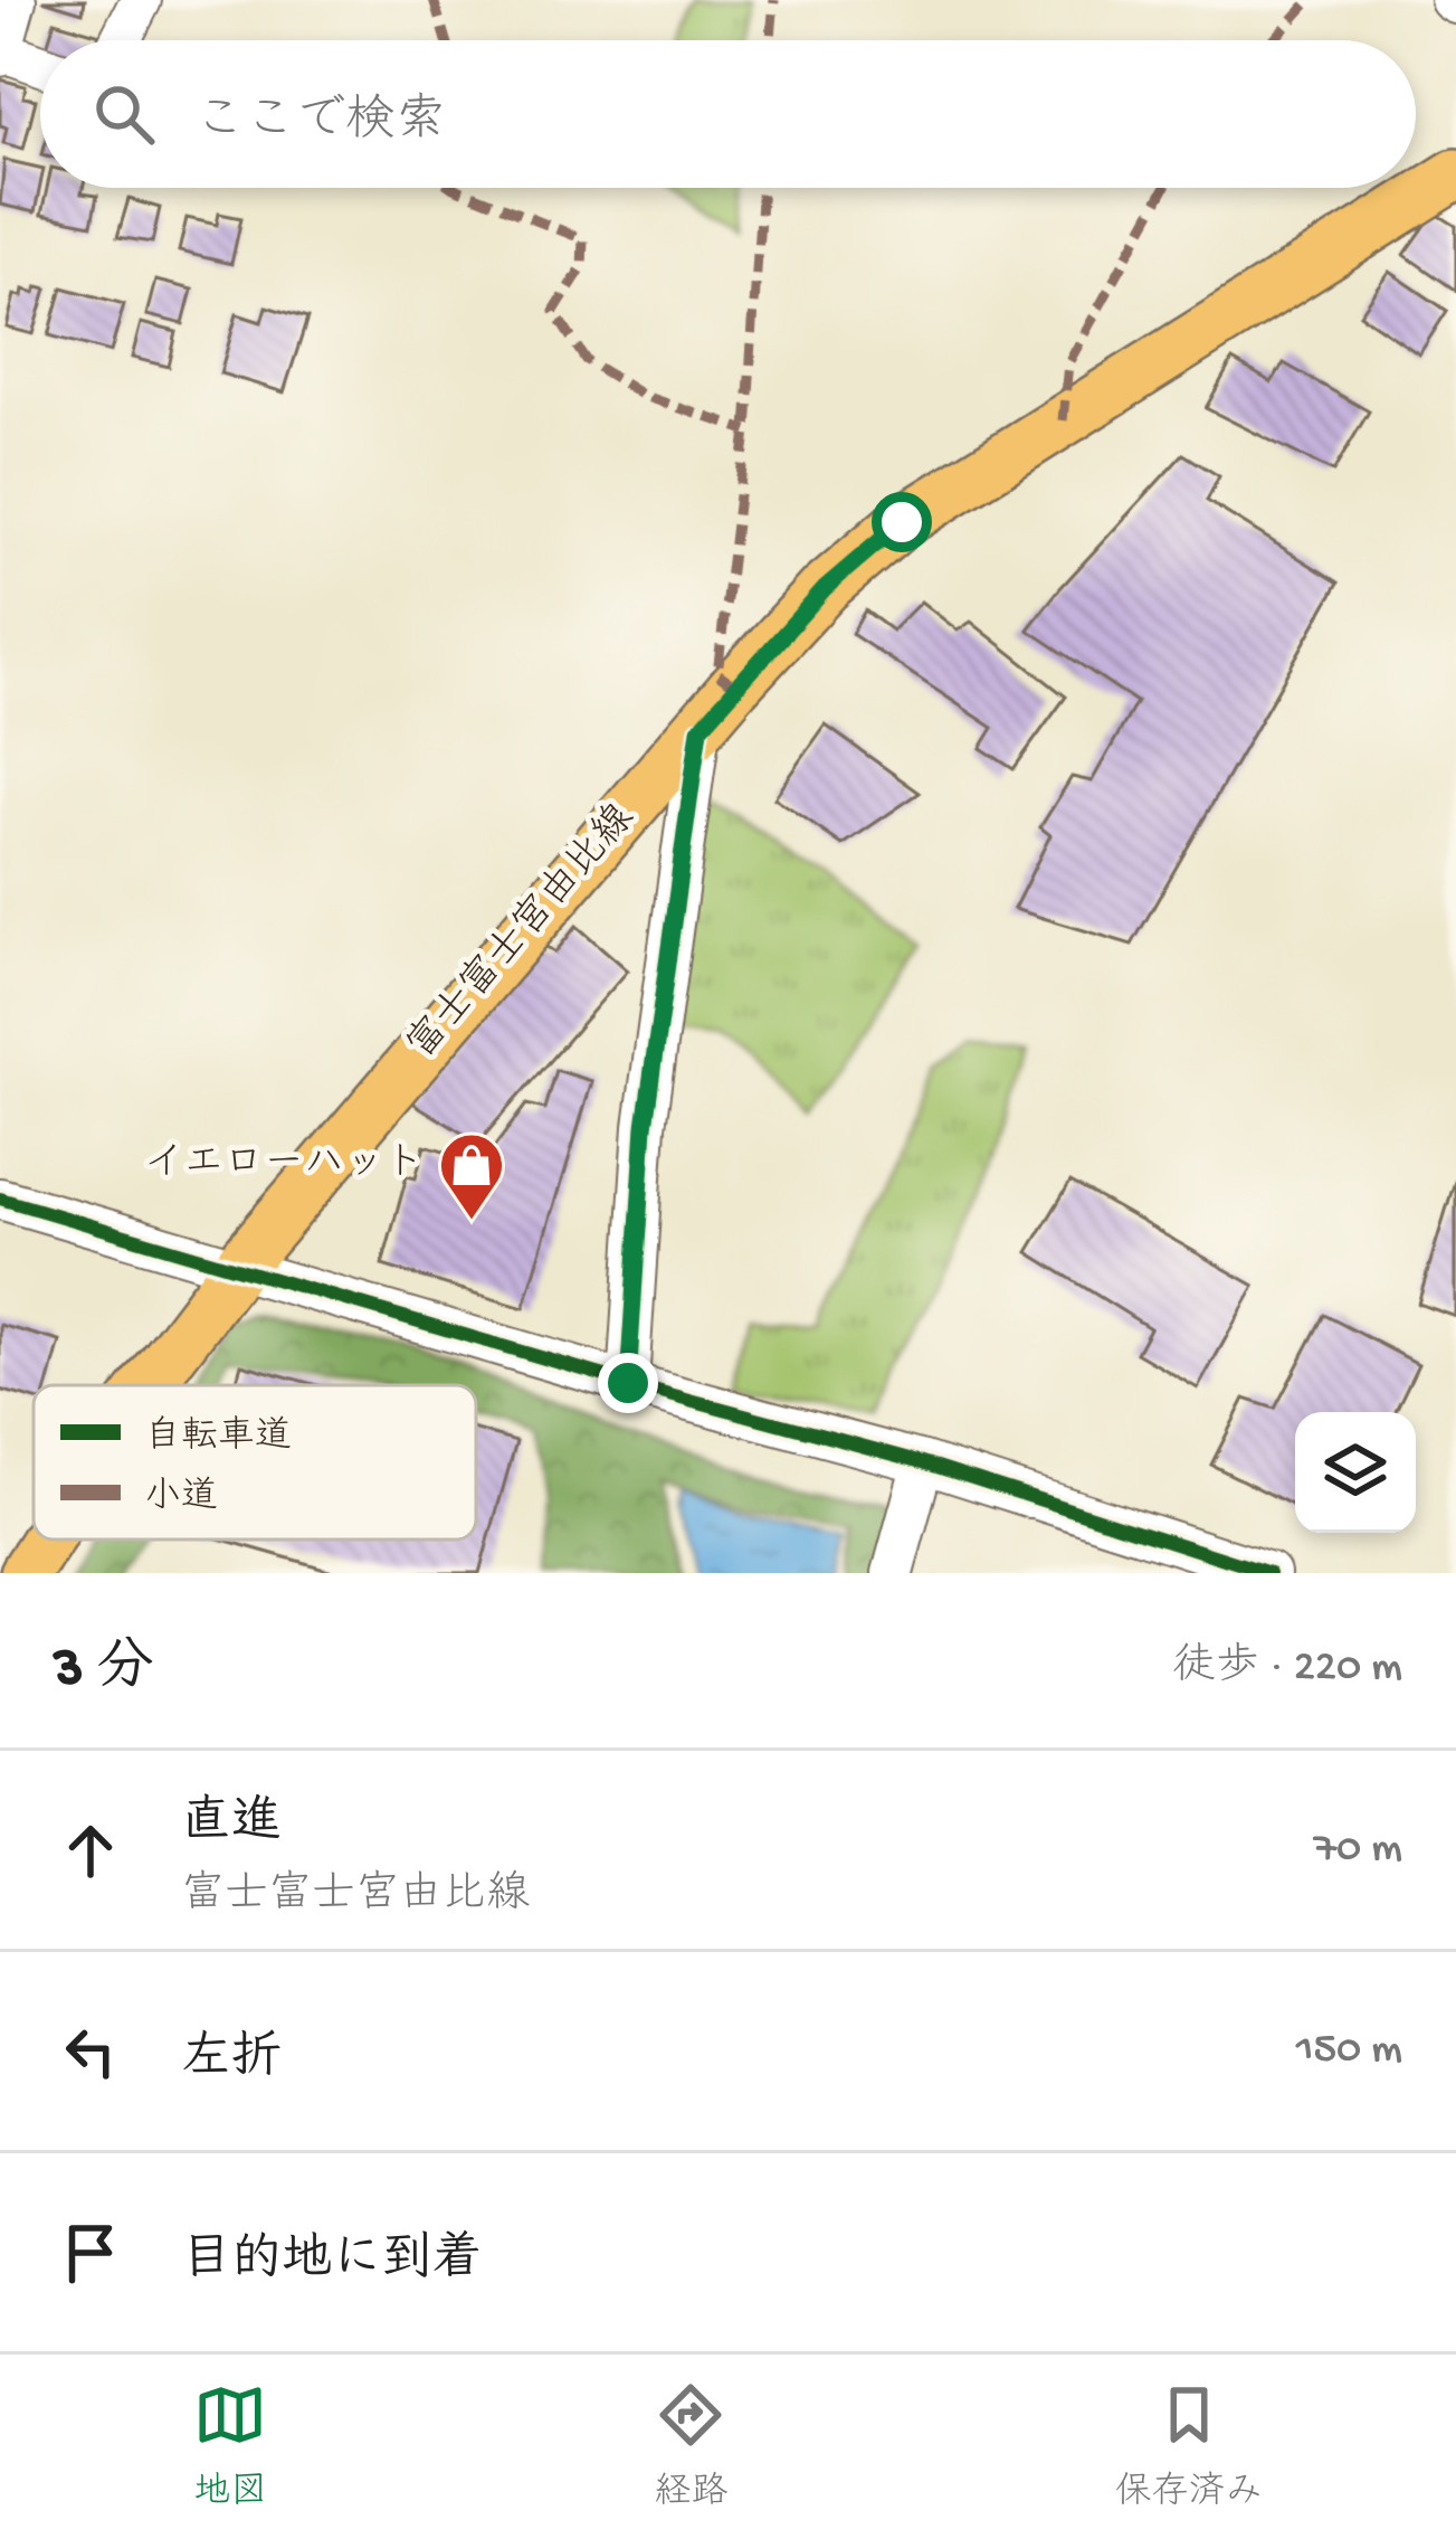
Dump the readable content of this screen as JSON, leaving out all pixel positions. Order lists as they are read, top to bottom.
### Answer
{
  "streets": {
    "main road": ["富士富士宮由比線"]
  },
  "places": {
    "shop": ["イエローハット"]
  },
  "legend": ["自転車道", "小道"],
  "page": {
    "search": "ここで検索",
    "heading": ["3 分", "徒歩 · 220 m"],
    "list": [
      ["直進", "富士富士宮由比線", "70 m"],
      ["左折", "150 m"],
      "目的地に到着"
    ],
    "nav": ["地図", "経路", "保存済み"]
  }
}
